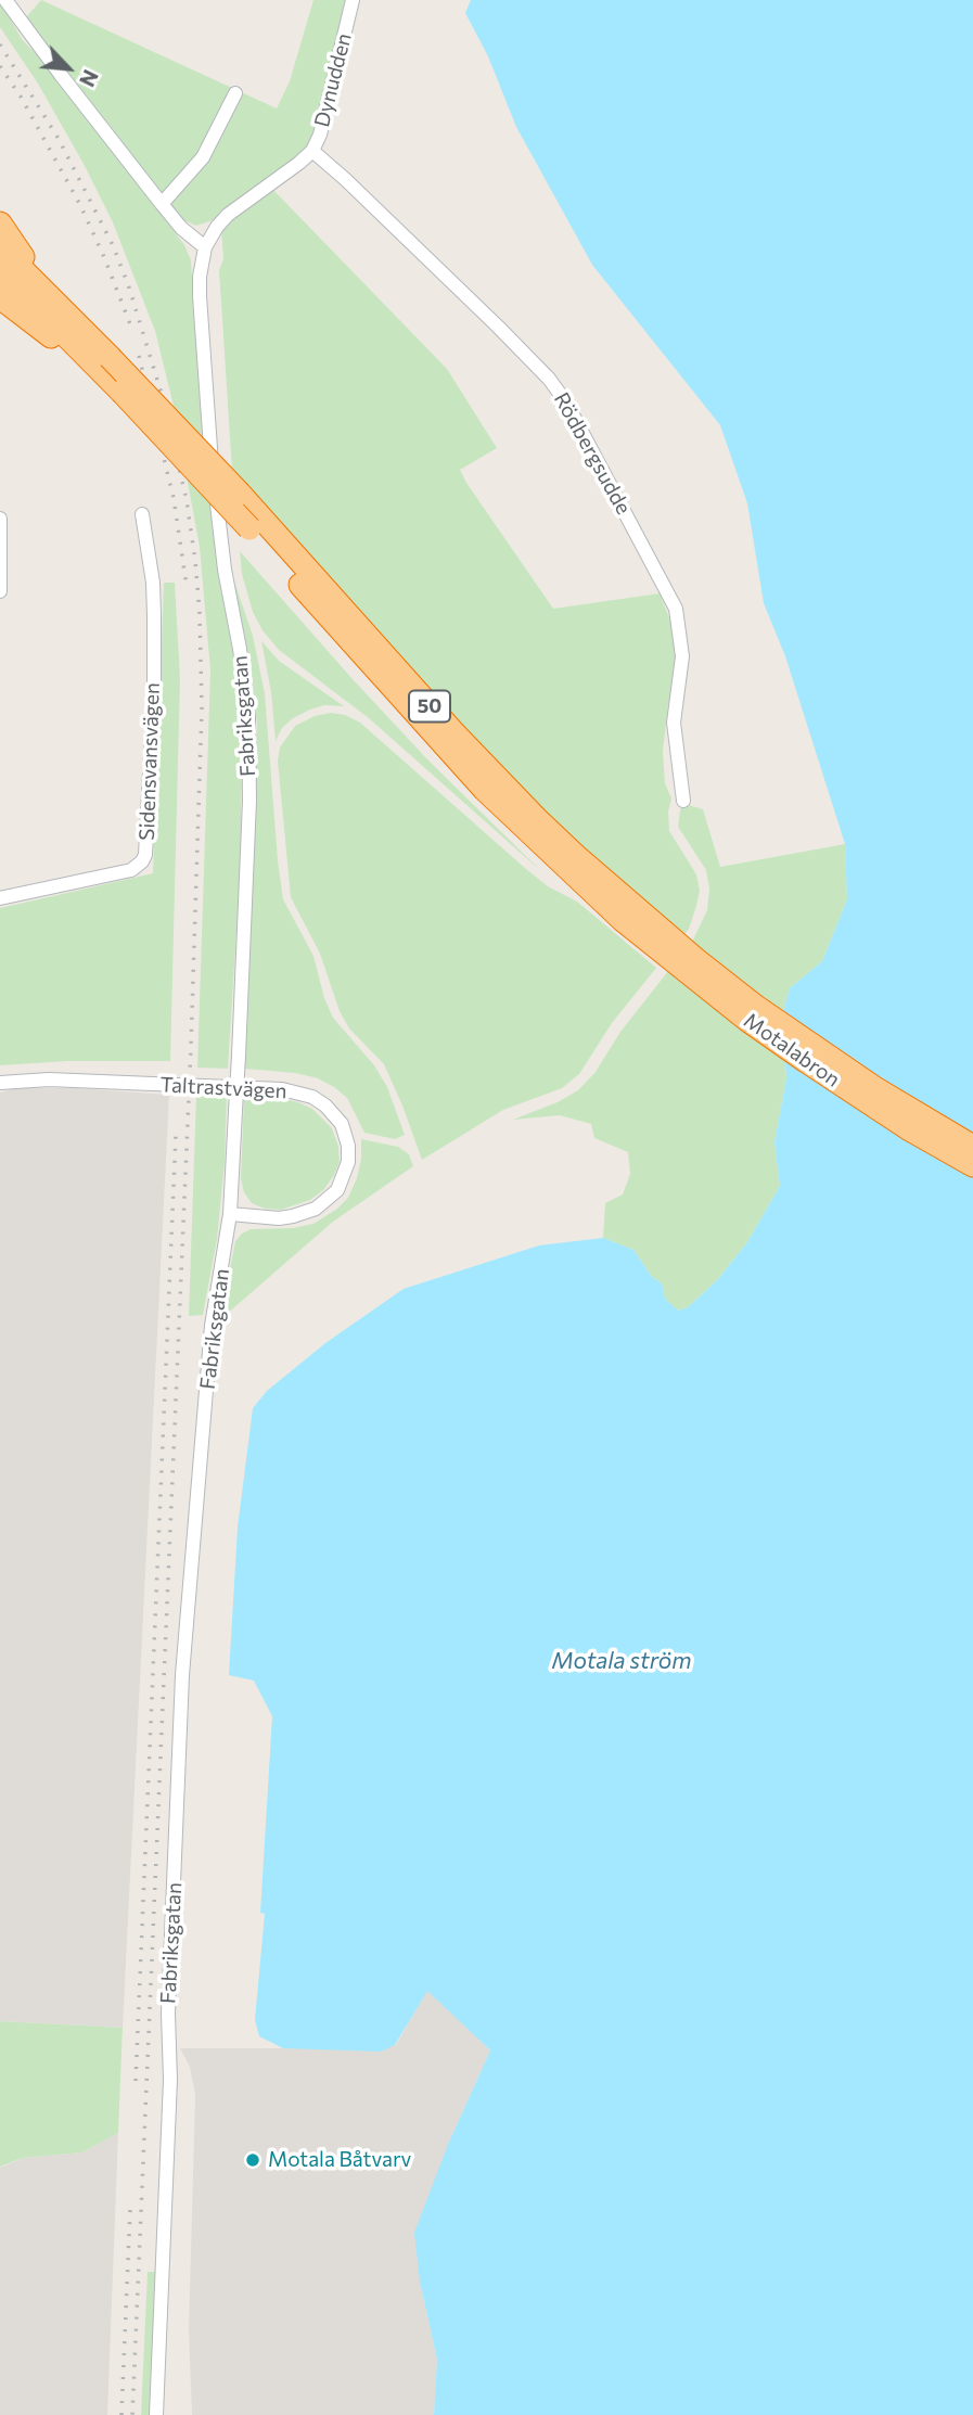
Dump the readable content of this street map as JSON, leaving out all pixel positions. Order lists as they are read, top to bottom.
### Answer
{
  "streets": {
    "highway": ["50", "Motalabron"],
    "street": [
      "Dynudden",
      "Rödbergsudde",
      "Fabriksgatan",
      "Sidensvansvägen",
      "Taltrastvägen"
    ]
  },
  "crossings": [
    ["Dynudden", "Rödbergsudde"],
    ["Dynudden", "Fabriksgatan"],
    ["50", "Motalabron"],
    ["Fabriksgatan", "Taltrastvägen"]
  ],
  "water": ["Motala ström"],
  "places": ["Motala Båtvarv"],
  "north": "bottom right"
}
